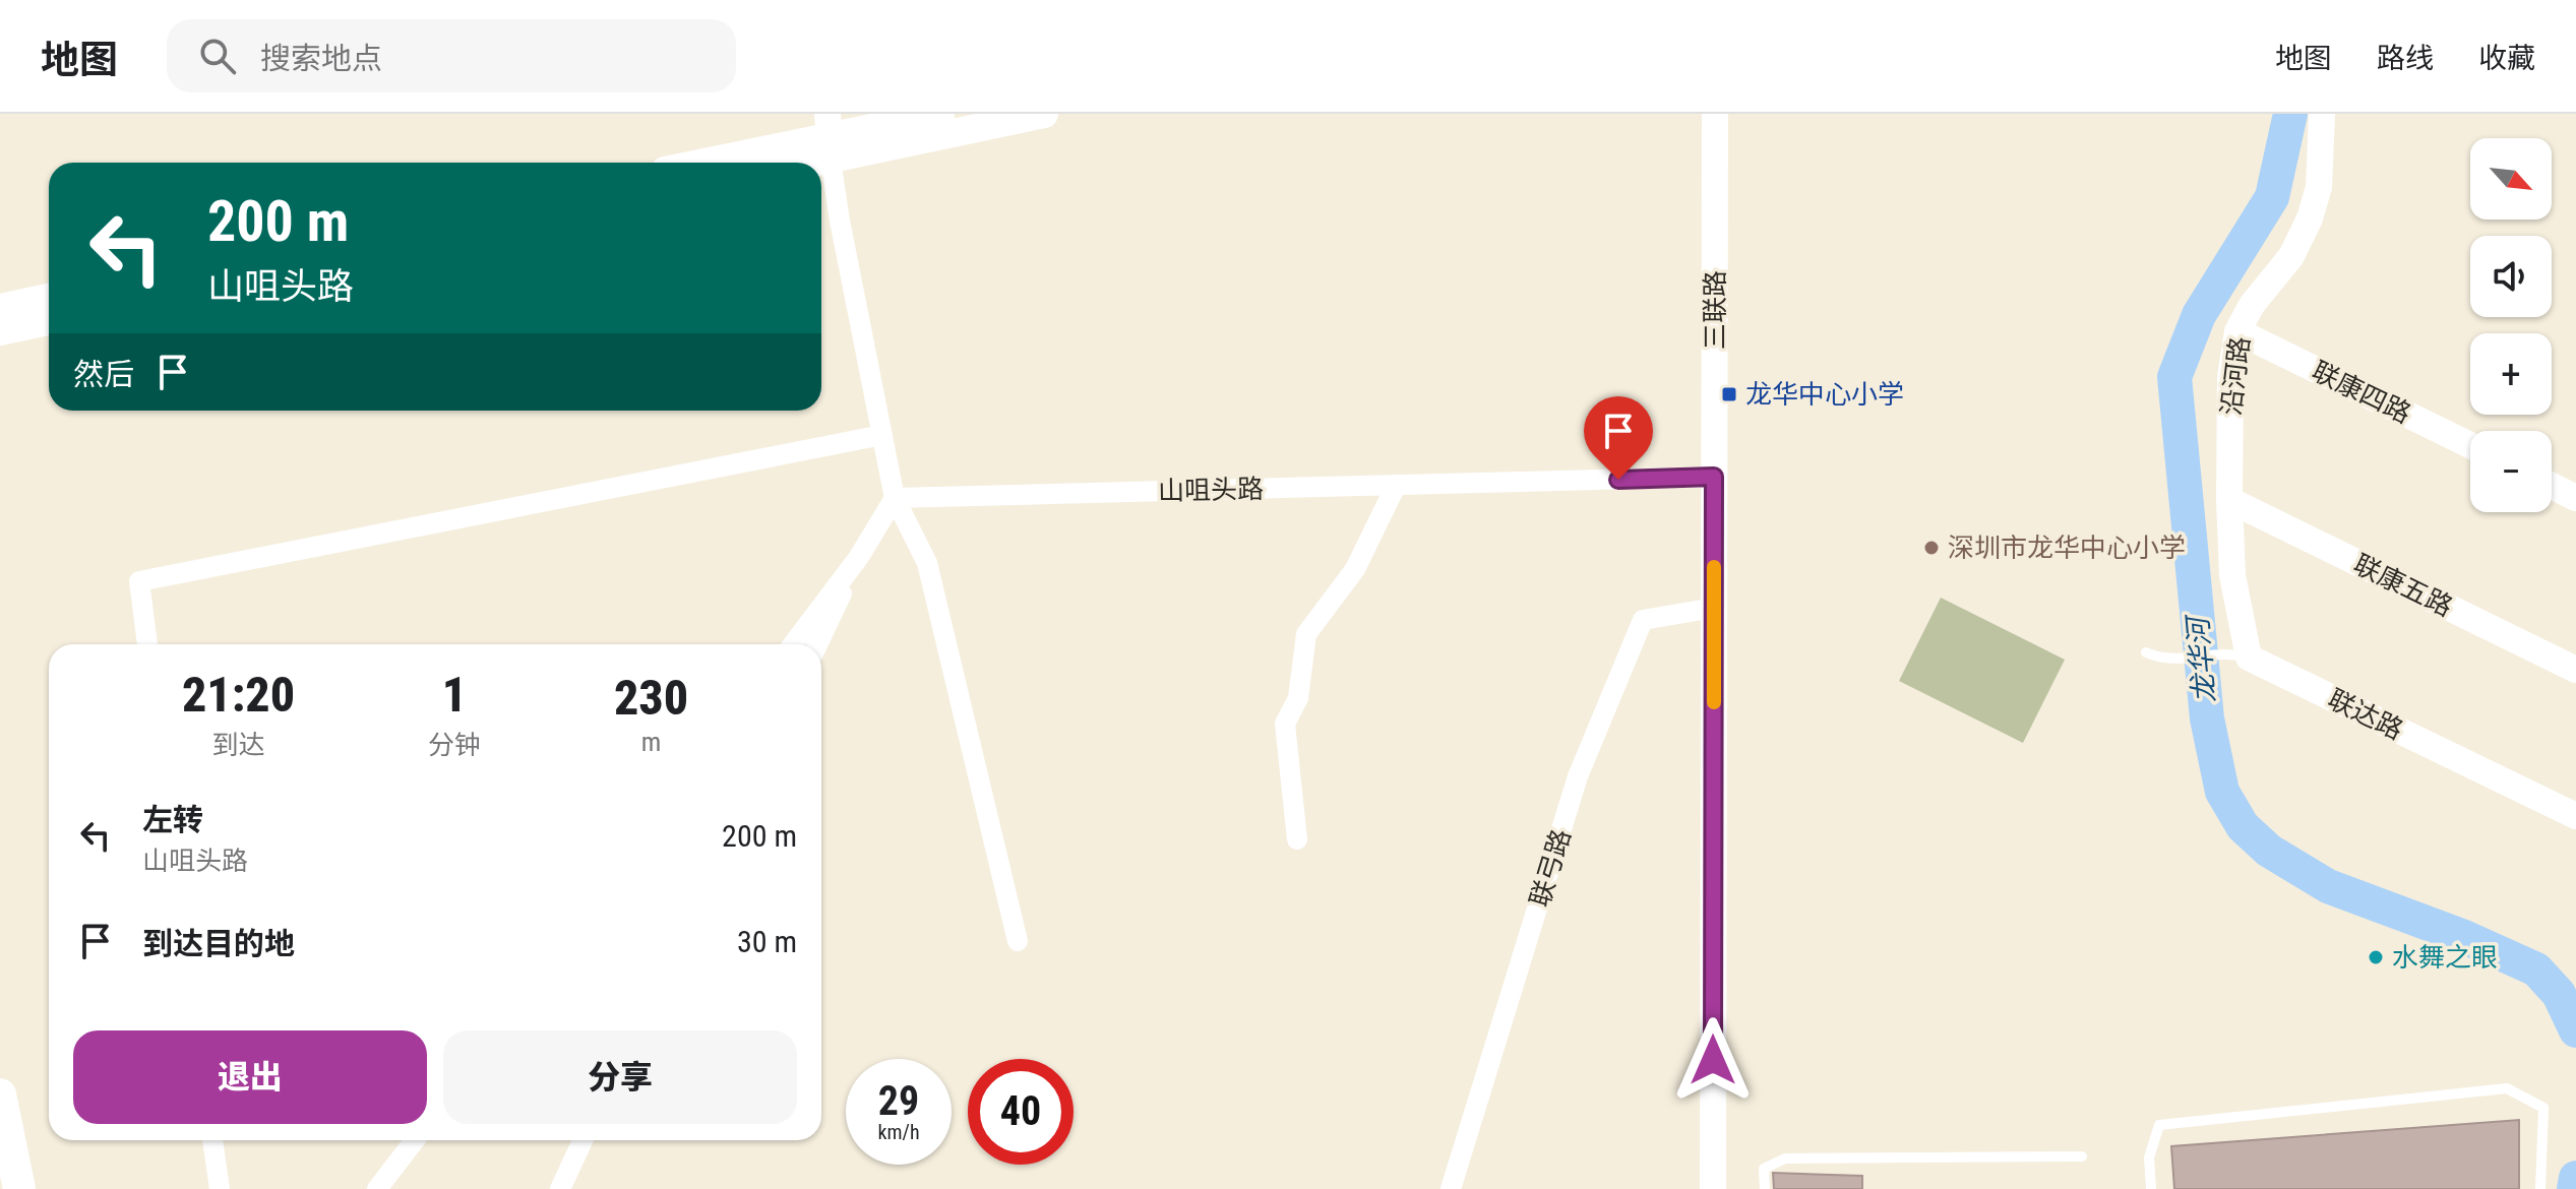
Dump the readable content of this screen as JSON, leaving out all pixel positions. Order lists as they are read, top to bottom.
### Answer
{
  "streets": {
    "street": [
      "三联路",
      "沿河路",
      "联康四路",
      "山咀头路",
      "联康五路",
      "联达路",
      "联弓路"
    ]
  },
  "crossings": [
    ["三联路", "山咀头路"],
    ["三联路", "联弓路"],
    ["沿河路", "联康四路"],
    ["沿河路", "联康五路"],
    ["沿河路", "联达路"]
  ],
  "water": ["龙华河"],
  "places": {
    "transit": ["龙华中心小学"],
    "other": ["深圳市龙华中心小学", "水舞之眼"]
  },
  "north": "bottom right",
  "page": {
    "header": "地图",
    "search": "搜索地点",
    "nav": ["地图", "路线", "收藏"],
    "map_buttons": ["+", "−"],
    "turn": ["200 m", "山咀头路"],
    "then": "然后",
    "eta": [
      "21:20",
      "到达",
      "1",
      "分钟",
      "230",
      "m"
    ],
    "list": [
      {
        "name": "左转",
        "note": "山咀头路",
        "value": "200 m"
      },
      {
        "name": "到达目的地",
        "value": "30 m"
      }
    ],
    "buttons": ["退出", "分享"],
    "speed": "29 km/h",
    "limit": "40"
  }
}
